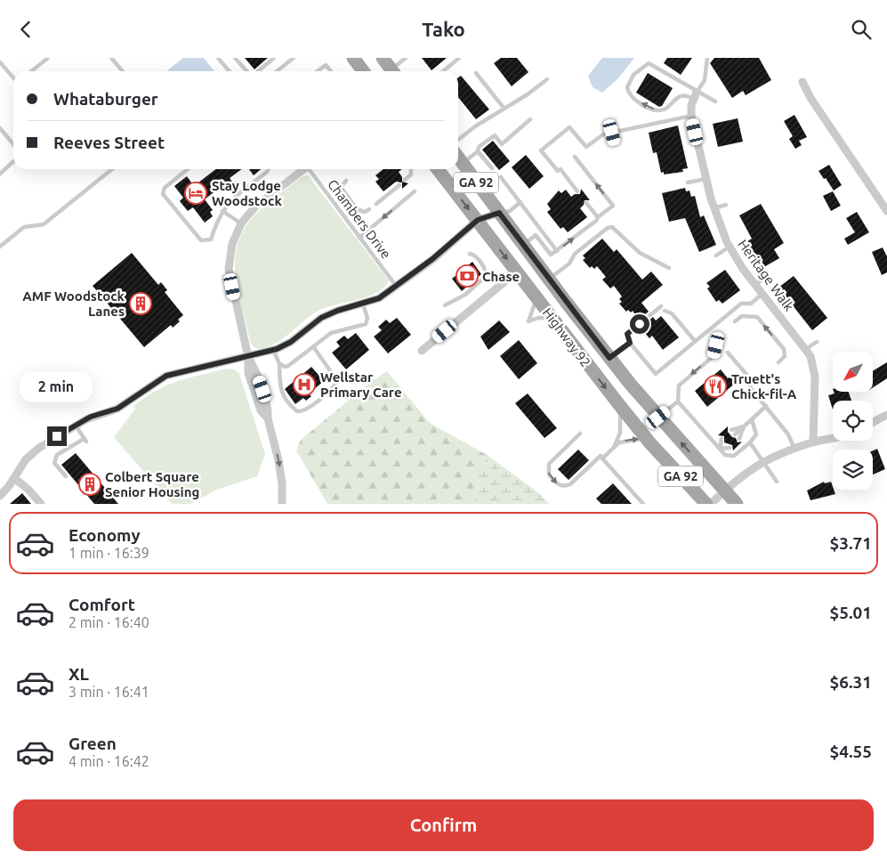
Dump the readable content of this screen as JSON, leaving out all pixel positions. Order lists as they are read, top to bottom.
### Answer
{
  "streets": {
    "main road": ["GA 92", "Highway 92"],
    "street": ["Heritage Walk"],
    "lane": ["Chambers Drive"]
  },
  "places": {
    "hotel": ["Stay Lodge Woodstock"],
    "bank": ["Chase"],
    "building": ["AMF Woodstock Lanes", "Colbert Square Senior Housing"],
    "hospital": ["Wellstar Primary Care"],
    "restaurant": ["Truett's Chick-fil-A"]
  },
  "north": "bottom left",
  "page": {
    "header": "Tako",
    "banner": ["Whataburger", "Reeves Street"],
    "bubble": "2 min",
    "list": [
      {
        "name": "Economy",
        "note": "1 min · 16:39",
        "value": "$3.71"
      },
      {
        "name": "Comfort",
        "note": "2 min · 16:40",
        "value": "$5.01"
      },
      {
        "name": "XL",
        "note": "3 min · 16:41",
        "value": "$6.31"
      },
      {
        "name": "Green",
        "note": "4 min · 16:42",
        "value": "$4.55"
      }
    ],
    "buttons": "Confirm"
  }
}
